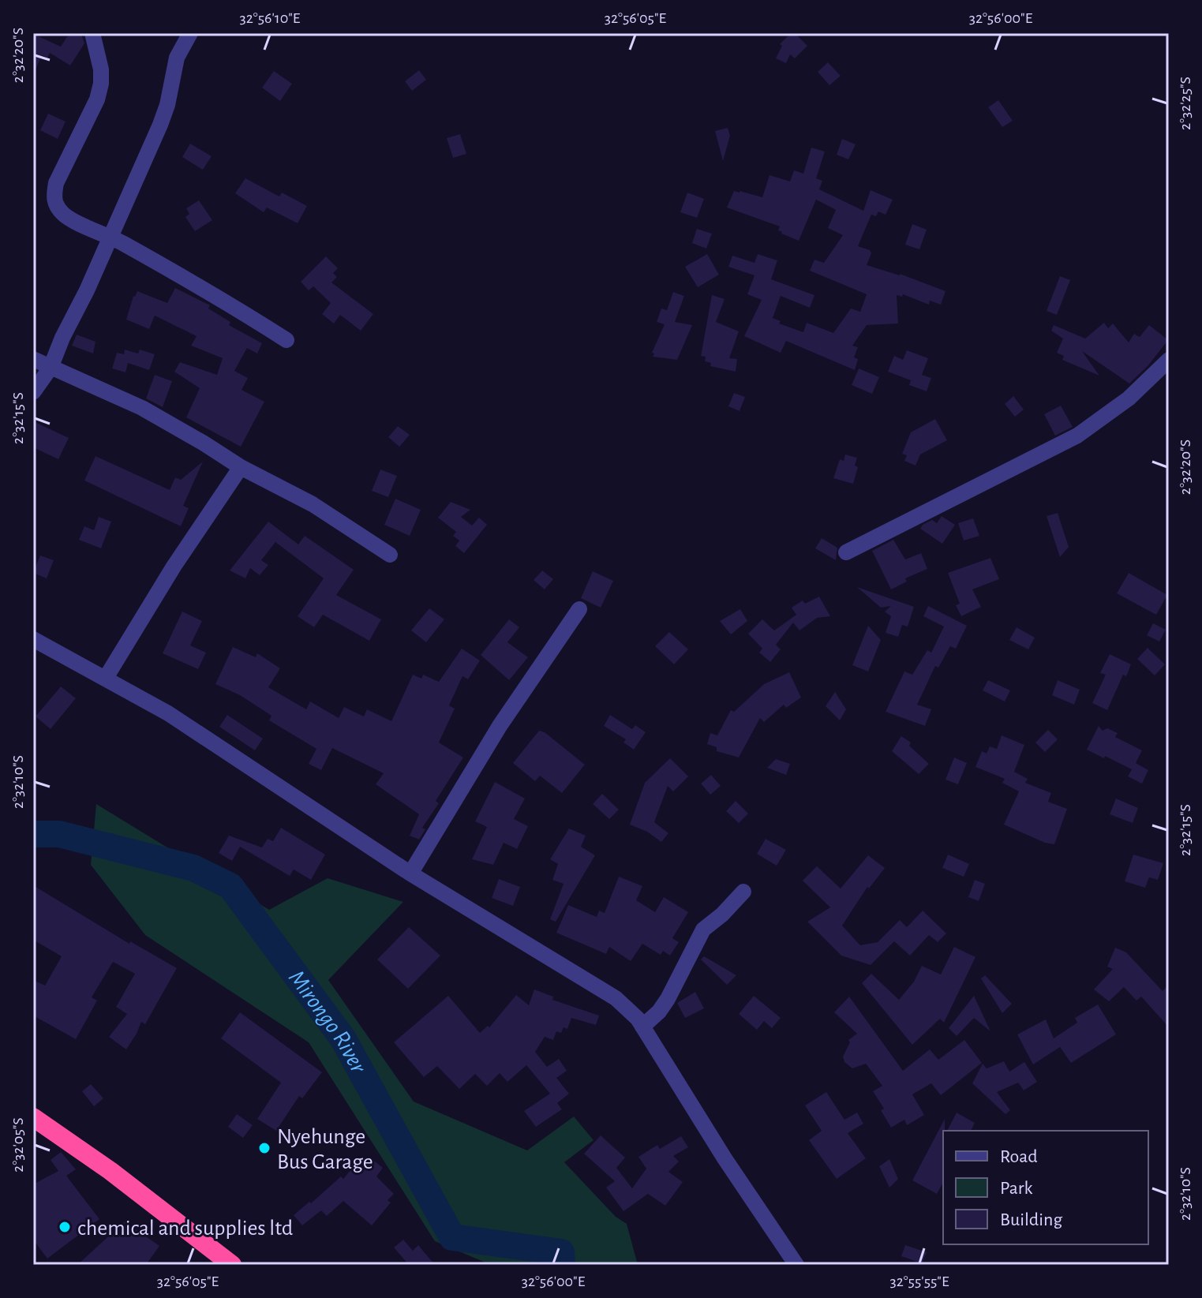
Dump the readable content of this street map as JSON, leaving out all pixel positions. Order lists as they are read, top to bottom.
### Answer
{
  "water": ["Mirongo River"],
  "places": ["Nyehunge Bus Garage", "chemical and supplies ltd"],
  "legend": ["Road", "Park", "Building"],
  "coordinates": [
    "32°56'10\"E",
    "32°56'05\"E",
    "32°56'00\"E",
    "2°32'20\"S",
    "2°32'25\"S",
    "2°32'15\"S",
    "2°32'10\"S",
    "2°32'05\"S",
    "32°55'55\"E"
  ]
}
